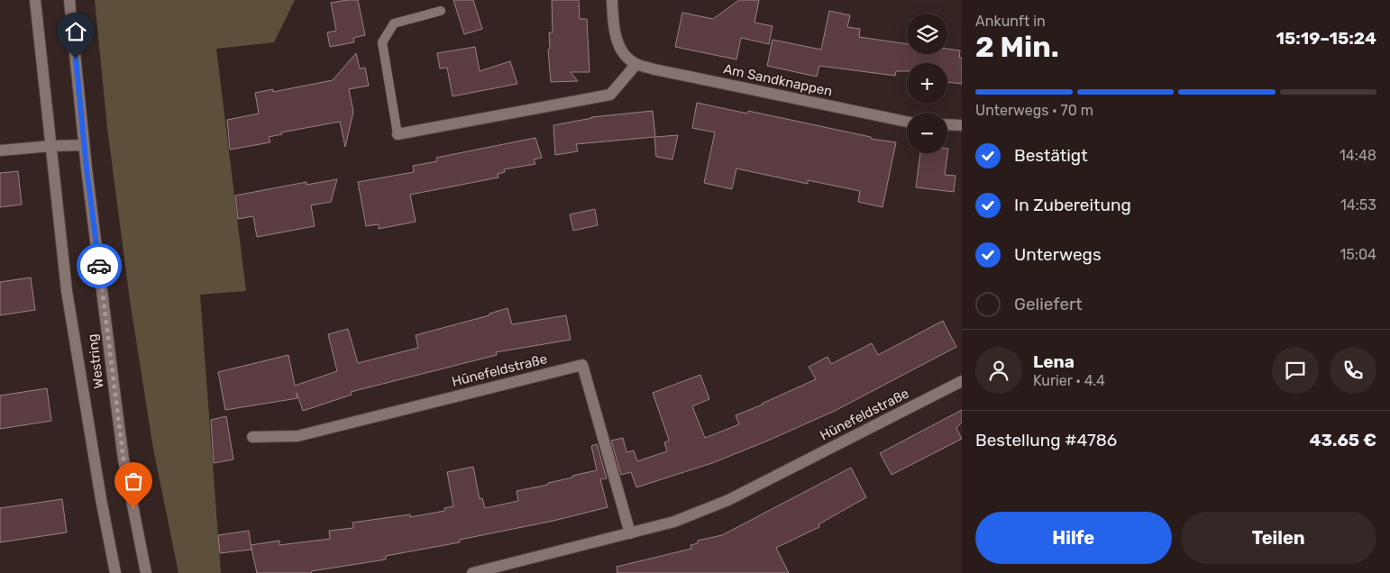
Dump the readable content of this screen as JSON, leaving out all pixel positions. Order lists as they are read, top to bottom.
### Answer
{
  "streets": {
    "street": ["Am Sandknappen", "Westring", "Hünefeldstraße"]
  },
  "page": {
    "heading": ["2 Min.", "Ankunft in", "15:19–15:24"],
    "panel": [
      "Lena",
      "Kurier · 4.4",
      "Bestellung #4786",
      "43.65 €"
    ],
    "map_buttons": ["+", "−"],
    "bar": "Unterwegs · 70 m",
    "list": [
      ["Bestätigt", "14:48"],
      ["In Zubereitung", "14:53"],
      ["Unterwegs", "15:04"],
      "Geliefert"
    ],
    "buttons": ["Hilfe", "Teilen"]
  }
}
